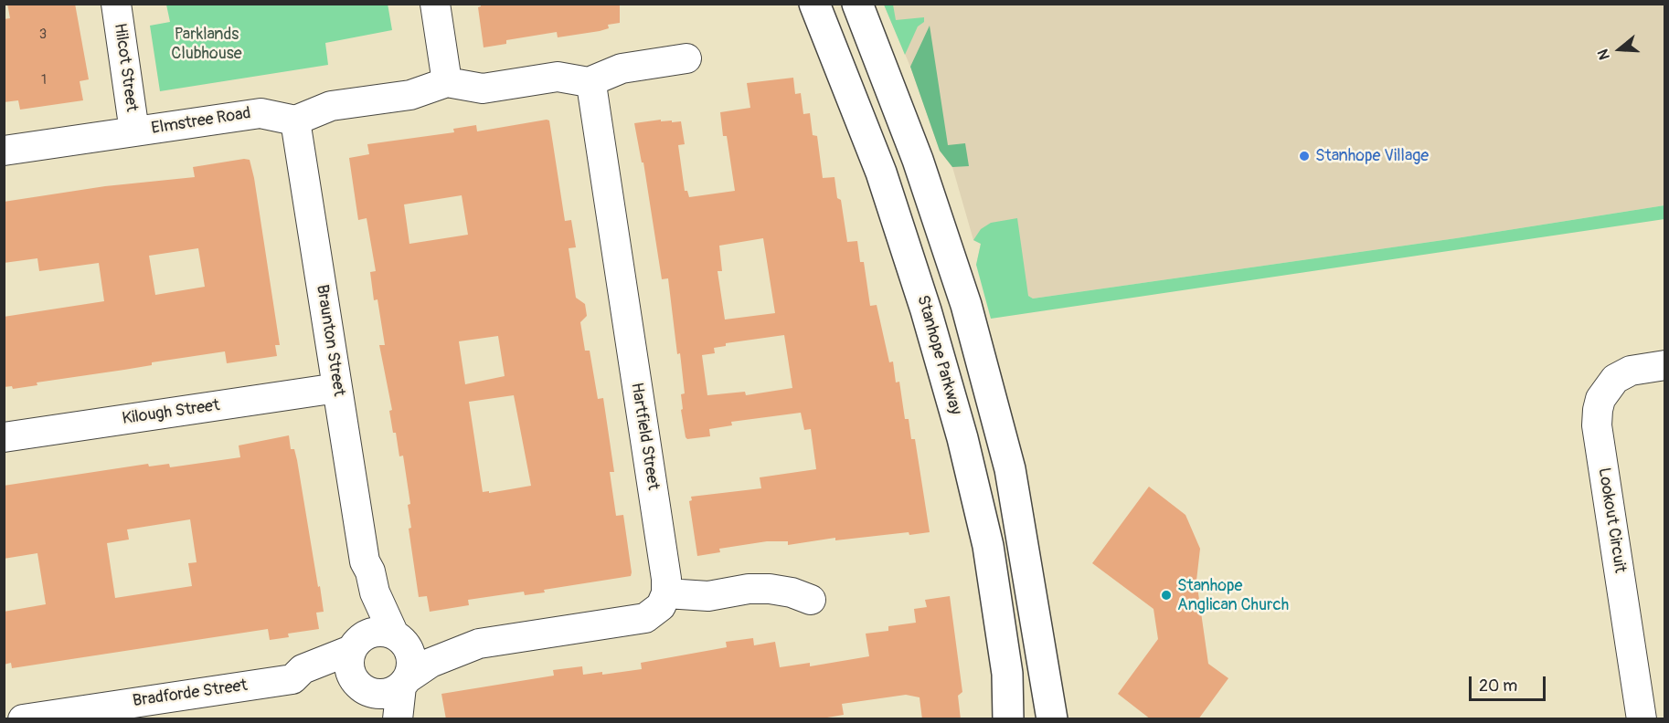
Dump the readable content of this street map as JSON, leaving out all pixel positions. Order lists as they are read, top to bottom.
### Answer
{
  "streets": {
    "main road": ["Stanhope Parkway"],
    "street": [
      "Hilcot Street",
      "Elmstree Road",
      "Braunton Street",
      "Kilough Street",
      "Hartfield Street",
      "Lookout Circuit",
      "Bradforde Street"
    ]
  },
  "crossings": [
    ["Hilcot Street", "Elmstree Road"],
    ["Elmstree Road", "Braunton Street"],
    ["Braunton Street", "Kilough Street"],
    ["Braunton Street", "Bradforde Street"]
  ],
  "parks": ["Parklands Clubhouse"],
  "places": ["Stanhope Village", "Stanhope Anglican Church"],
  "house_numbers": ["3", "1"],
  "scale_bar": "20 m",
  "north": "left"
}
